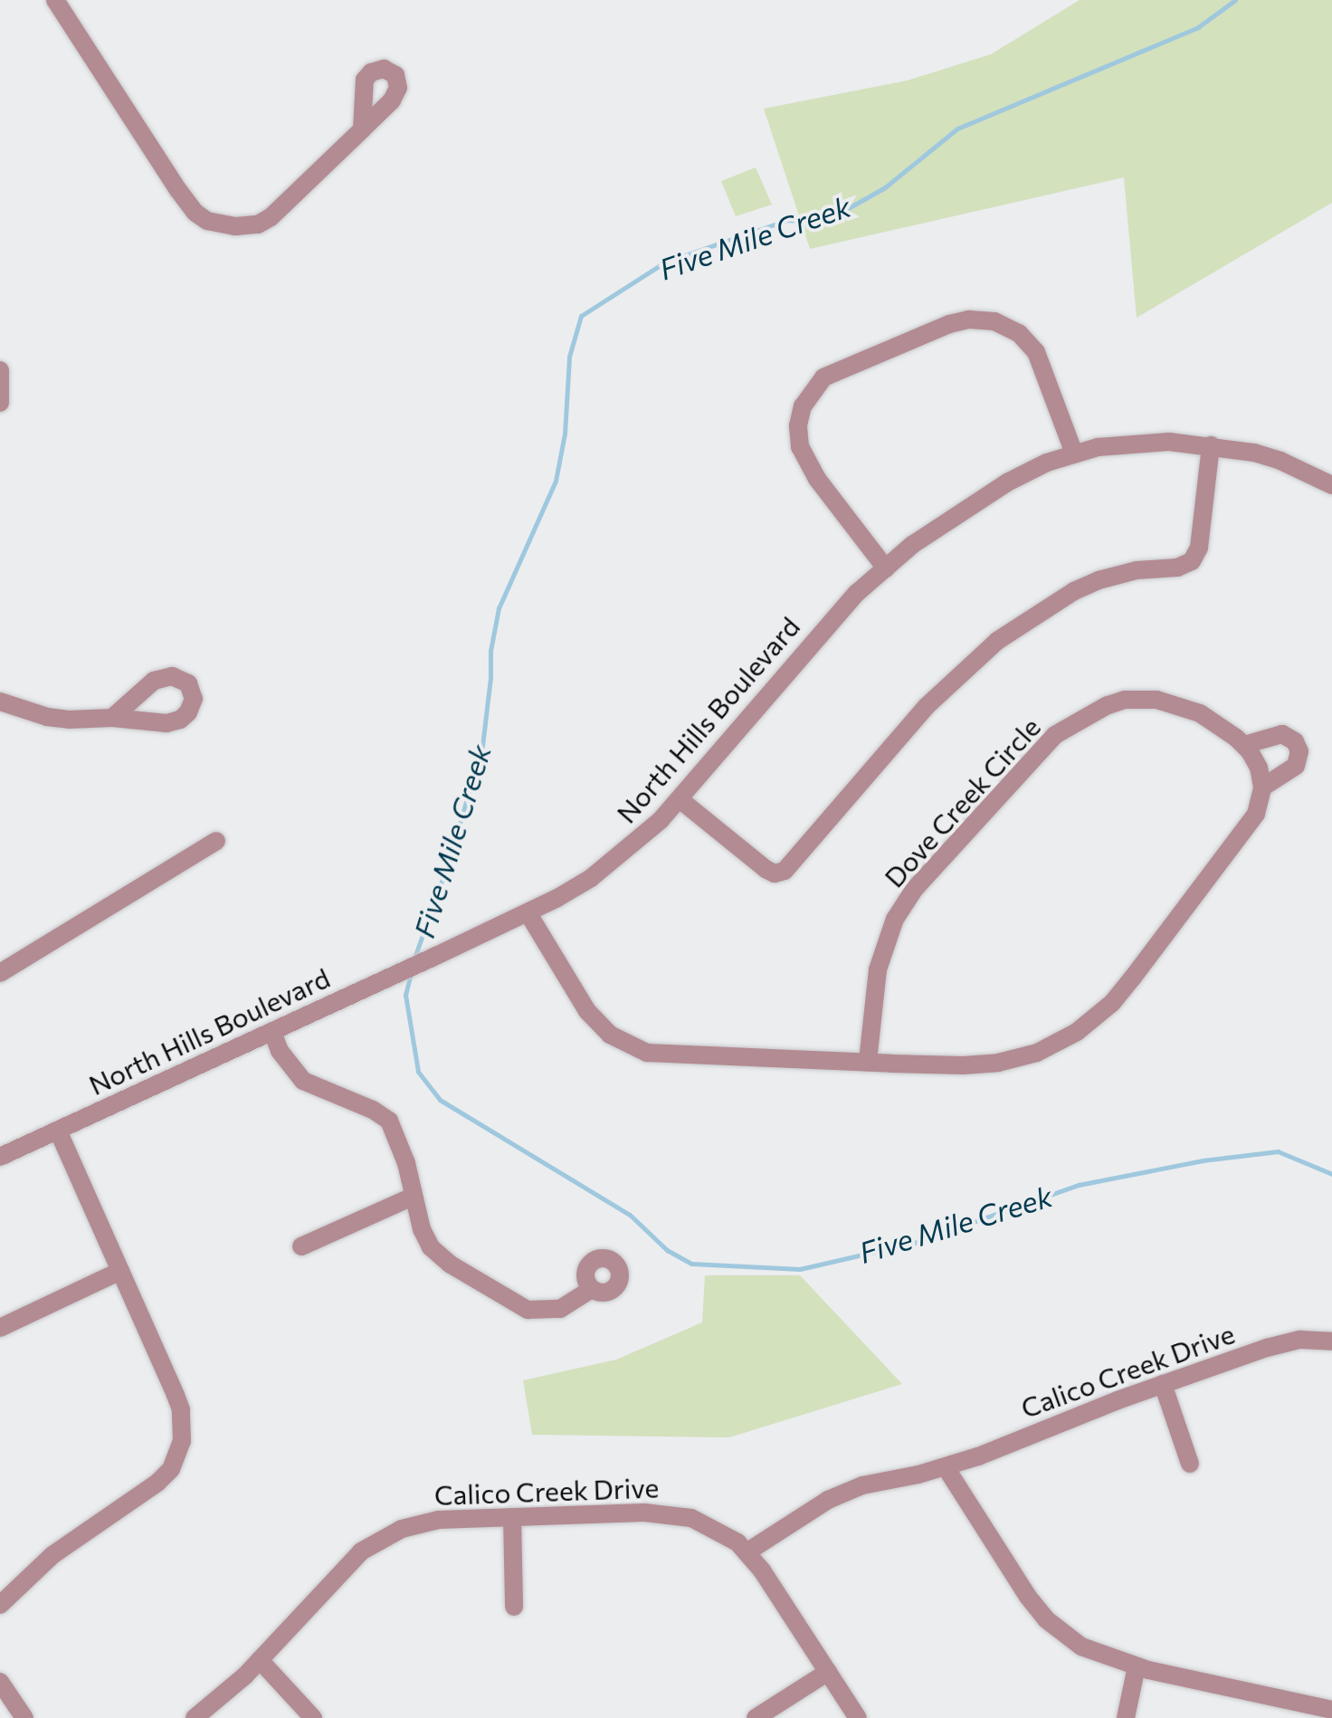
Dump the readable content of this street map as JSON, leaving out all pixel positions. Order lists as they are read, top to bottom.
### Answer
{
  "streets": {
    "street": ["North Hills Boulevard", "Dove Creek Circle", "Calico Creek Drive"]
  },
  "water": ["Five Mile Creek"]
}
